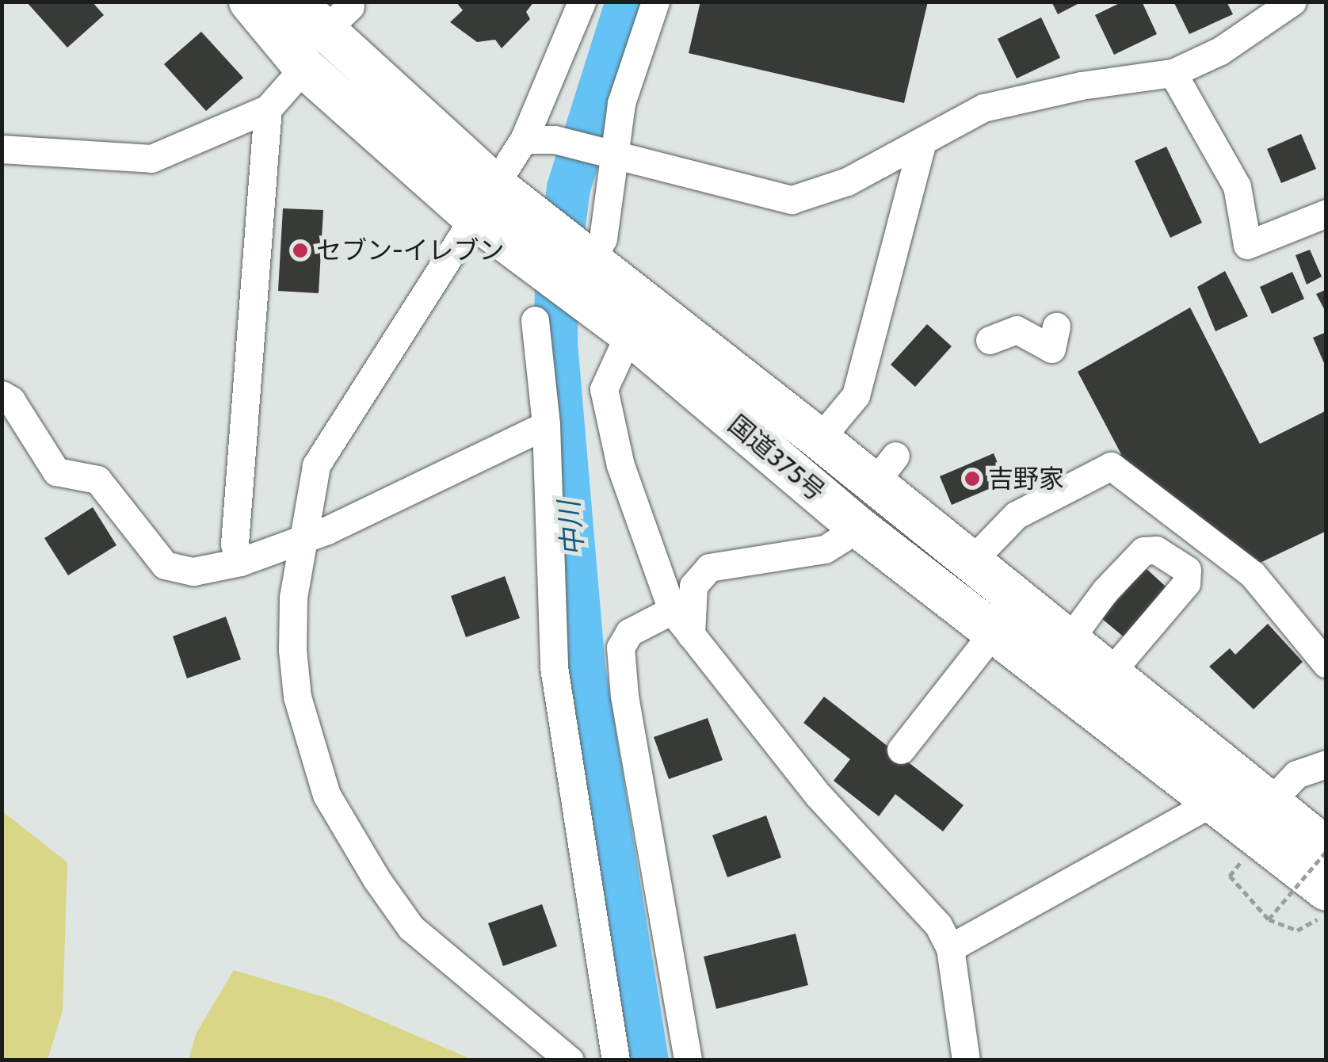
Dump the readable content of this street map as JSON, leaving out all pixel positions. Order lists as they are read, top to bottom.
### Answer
{
  "streets": {
    "highway": ["国道375号"]
  },
  "water": ["中川"],
  "places": ["セブン-イレブン", "吉野家"]
}
